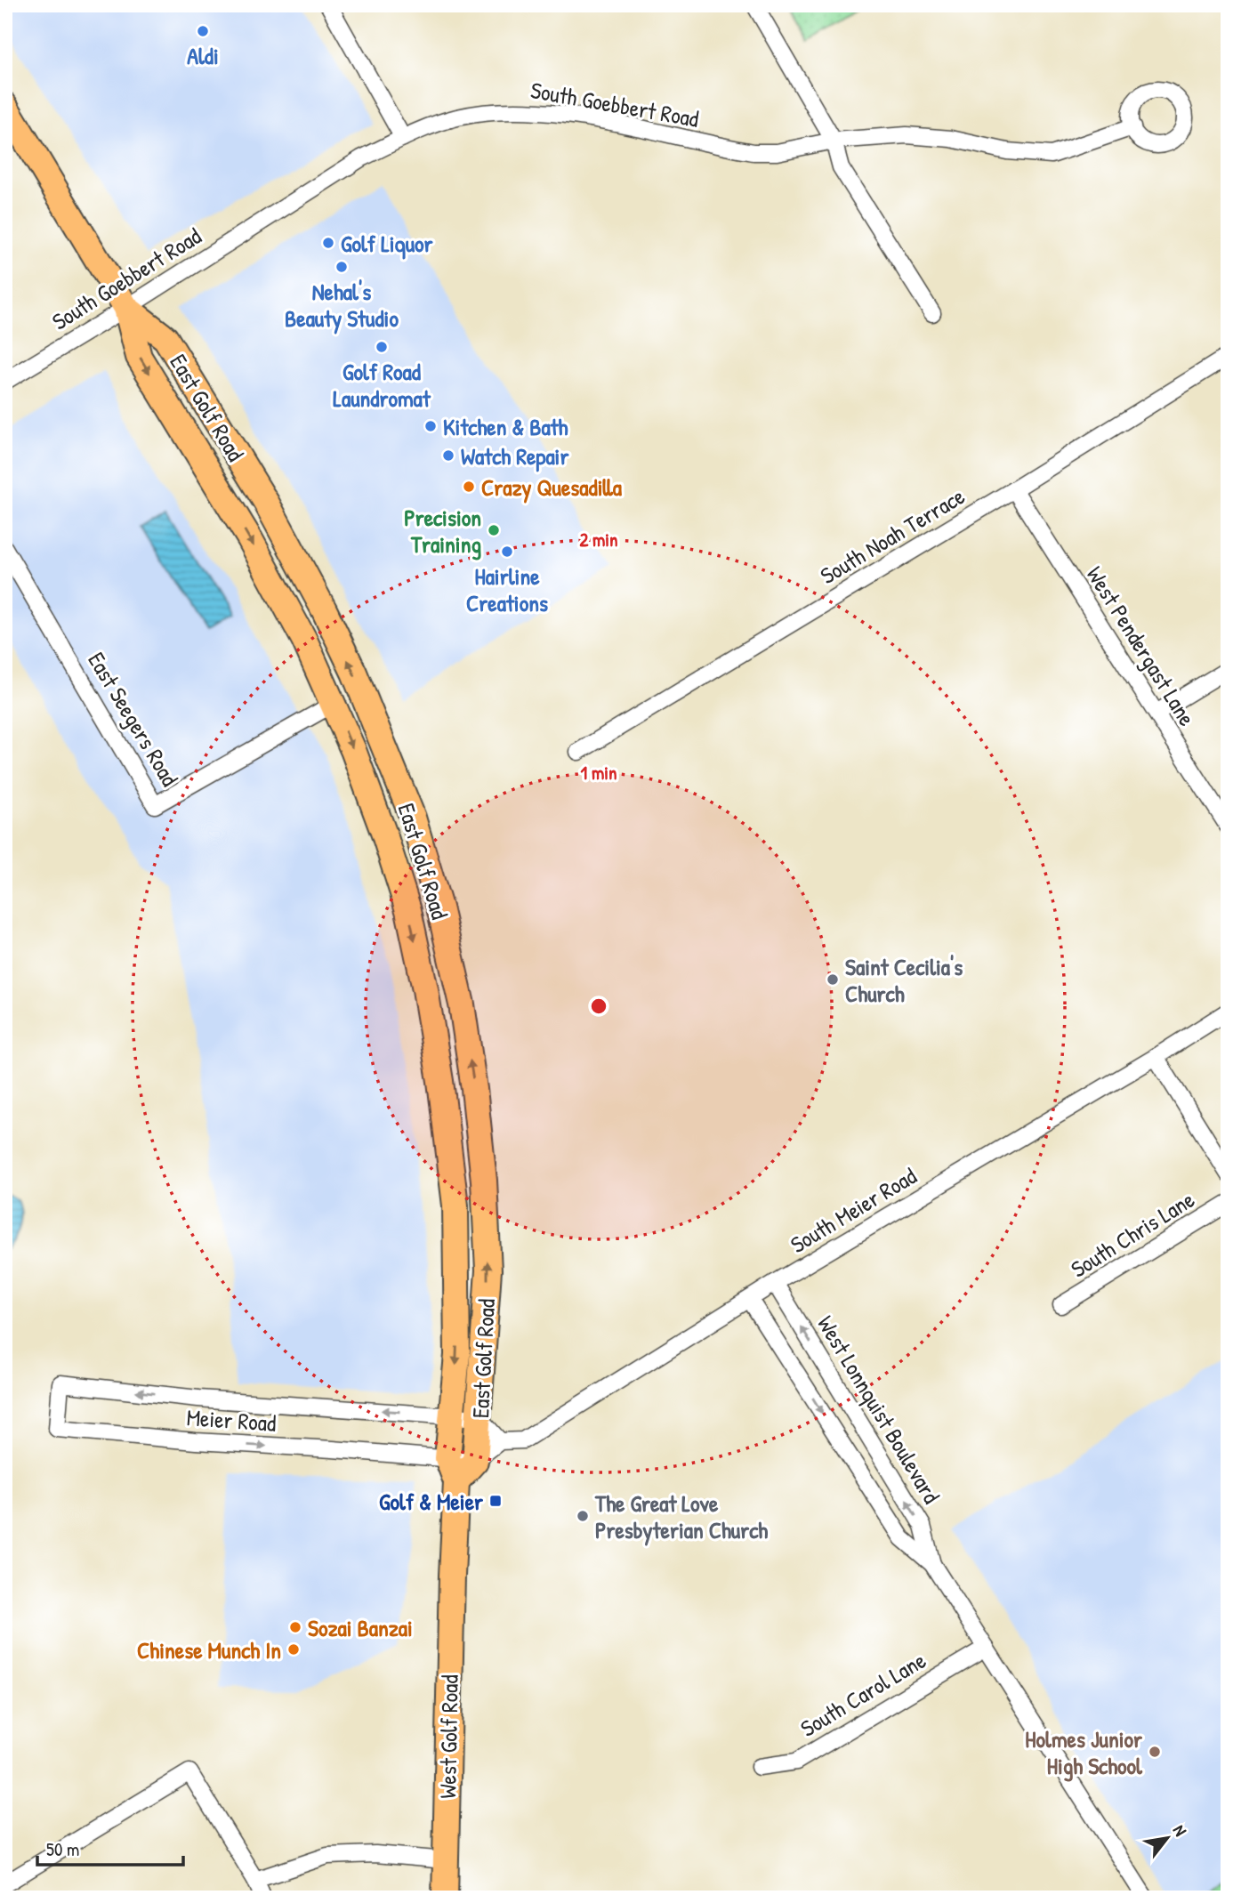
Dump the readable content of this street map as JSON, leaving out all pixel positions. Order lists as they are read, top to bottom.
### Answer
{
  "streets": {
    "main road": ["East Golf Road", "West Golf Road"],
    "street": [
      "South Goebbert Road",
      "South Noah Terrace",
      "West Pendergast Lane",
      "East Seegers Road",
      "South Meier Road",
      "South Chris Lane",
      "West Lonnquist Boulevard",
      "Meier Road",
      "South Carol Lane"
    ]
  },
  "crossings": [
    ["South Goebbert Road", "East Golf Road"],
    ["East Golf Road", "East Seegers Road"],
    ["East Golf Road", "South Meier Road"],
    ["East Golf Road", "Meier Road"],
    ["East Golf Road", "West Golf Road"],
    ["South Noah Terrace", "West Pendergast Lane"],
    ["South Meier Road", "West Lonnquist Boulevard"],
    ["West Lonnquist Boulevard", "South Carol Lane"]
  ],
  "places": {
    "other": [
      "Aldi",
      "Golf Liquor",
      "Nehal's Beauty Studio",
      "Golf Road Laundromat",
      "Kitchen & Bath",
      "Watch Repair",
      "Crazy Quesadilla",
      "Precision Training",
      "Hairline Creations",
      "Saint Cecilia's Church",
      "The Great Love Presbyterian Church",
      "Sozai Banzai",
      "Chinese Munch In",
      "Holmes Junior High School"
    ],
    "transit": ["Golf & Meier"]
  },
  "scale_bar": "50 m",
  "north": "top right",
  "rings": ["2 min", "1 min"]
}
